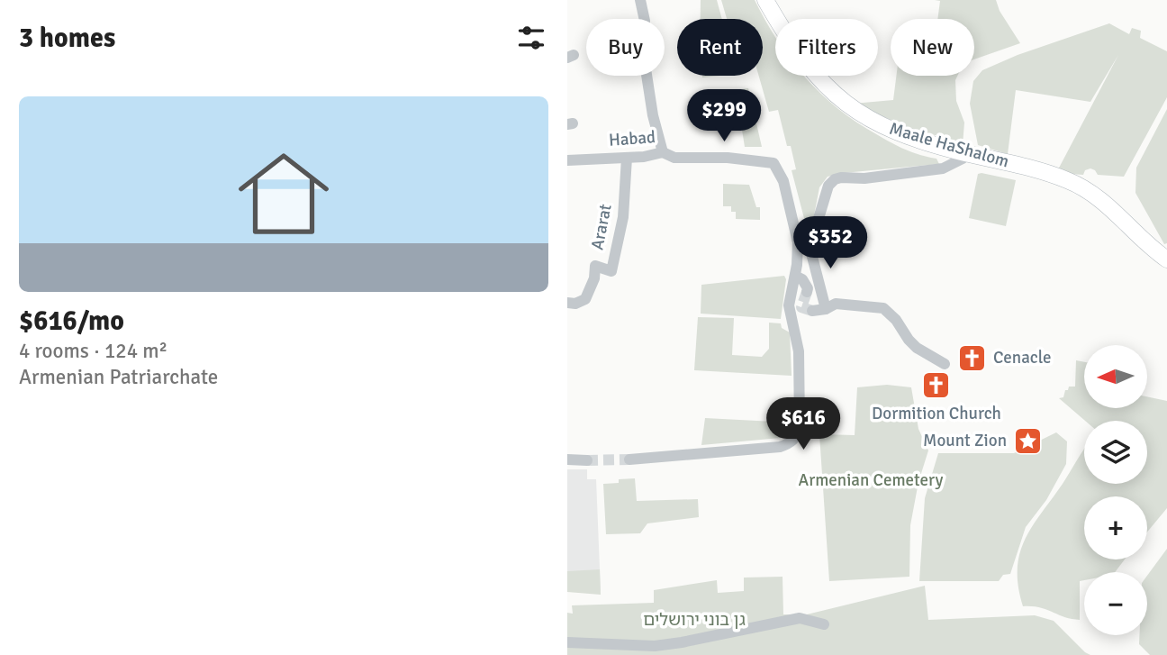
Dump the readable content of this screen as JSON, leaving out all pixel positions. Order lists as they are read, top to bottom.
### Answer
{
  "streets": {
    "street": ["Habad", "Maale HaShalom", "Ararat"]
  },
  "crossings": [
    ["Habad", "Ararat"]
  ],
  "parks": ["Armenian Cemetery", "גן בוני ירושלים"],
  "places": {
    "church": ["Cenacle", "Dormition Church"],
    "place": ["Mount Zion"]
  },
  "north": "left",
  "page": {
    "heading": "3 homes",
    "chip": [
      "Buy",
      "Rent",
      "Filters",
      "New"
    ],
    "list": [
      {
        "name": "$616/mo",
        "note": "4 rooms · 124 m² · Armenian Patriarchate"
      }
    ],
    "price": ["$299", "$352", "$616"],
    "map_buttons": ["+", "−"]
  }
}
